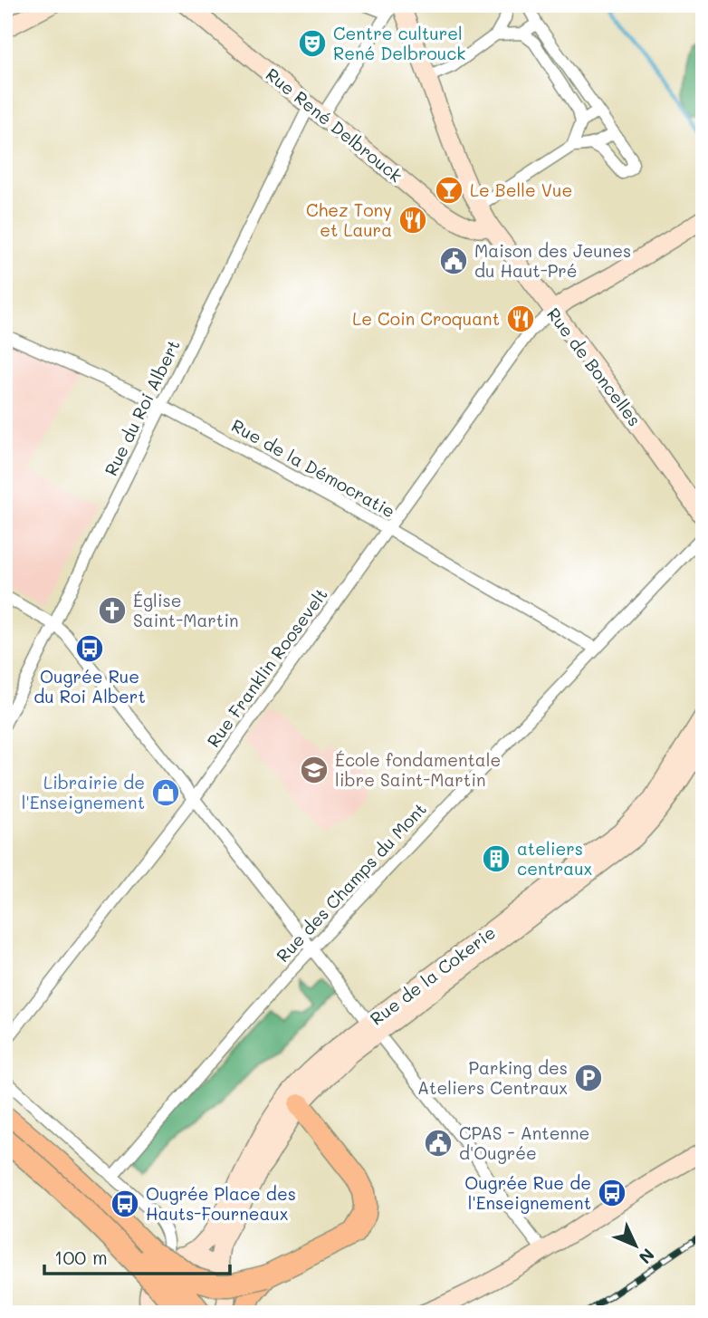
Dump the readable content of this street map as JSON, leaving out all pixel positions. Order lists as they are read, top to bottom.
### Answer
{
  "streets": {
    "main road": ["Rue René Delbrouck", "Rue de Boncelles", "Rue de la Cokerie"],
    "street": [
      "Rue du Roi Albert",
      "Rue de la Démocratie",
      "Rue Franklin Roosevelt",
      "Rue des Champs du Mont"
    ]
  },
  "crossings": [
    ["Rue René Delbrouck", "Rue de Boncelles"],
    ["Rue René Delbrouck", "Rue du Roi Albert"],
    ["Rue de Boncelles", "Rue du Roi Albert"],
    ["Rue de Boncelles", "Rue Franklin Roosevelt"],
    ["Rue du Roi Albert", "Rue de la Démocratie"],
    ["Rue de la Démocratie", "Rue Franklin Roosevelt"],
    ["Rue de la Démocratie", "Rue des Champs du Mont"]
  ],
  "places": {
    "theatre": ["Centre culturel René Delbrouck"],
    "bar": ["Le Belle Vue"],
    "restaurant": ["Chez Tony et Laura", "Le Coin Croquant"],
    "public building": ["Maison des Jeunes du Haut-Pré", "CPAS - Antenne d'Ougrée"],
    "church": ["Église Saint-Martin"],
    "bus stop": ["Ougrée Rue du Roi Albert", "Ougrée Rue de l'Enseignement", "Ougrée Place des Hauts-Fourneaux"],
    "school or university": ["École fondamentale libre Saint-Martin"],
    "shop": ["Librairie de l'Enseignement"],
    "building": ["ateliers centraux"],
    "parking": ["Parking des Ateliers Centraux"]
  },
  "scale_bar": "100 m",
  "north": "bottom right"
}
